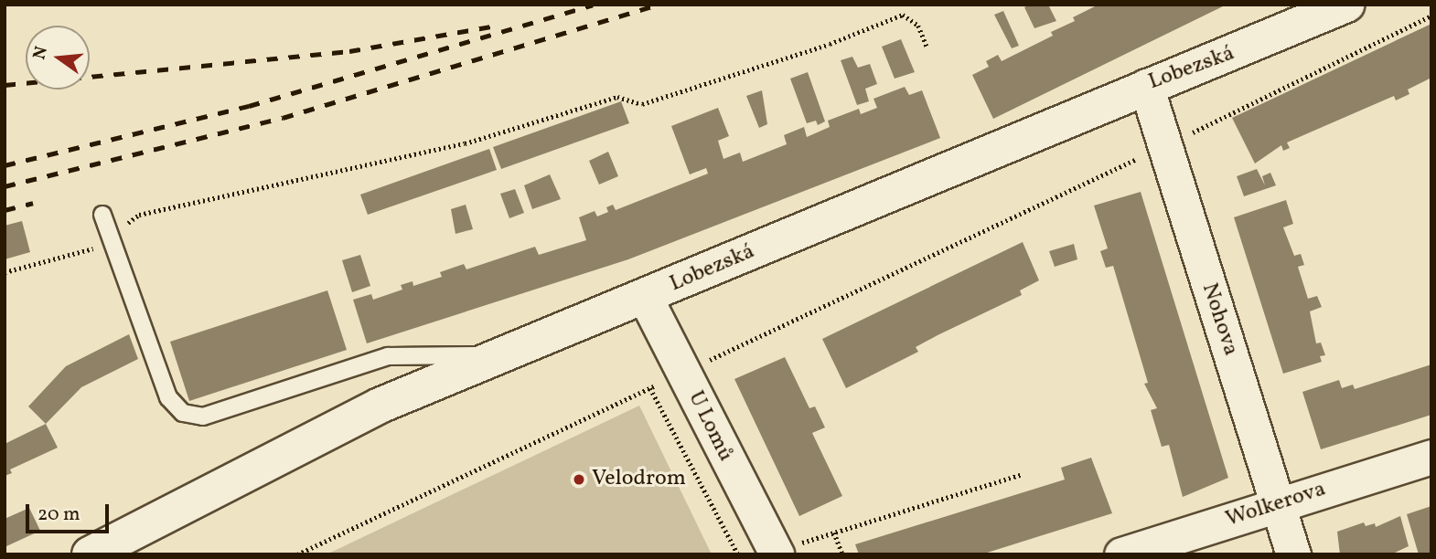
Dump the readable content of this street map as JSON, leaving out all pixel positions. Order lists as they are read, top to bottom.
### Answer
{
  "streets": {
    "street": [
      "Lobezská",
      "Nohova",
      "U Lomů",
      "Wolkerova"
    ]
  },
  "crossings": [
    ["Lobezská", "Nohova"],
    ["Lobezská", "U Lomů"],
    ["Nohova", "Wolkerova"]
  ],
  "places": ["Velodrom"],
  "scale_bar": "20 m",
  "north": "left"
}
